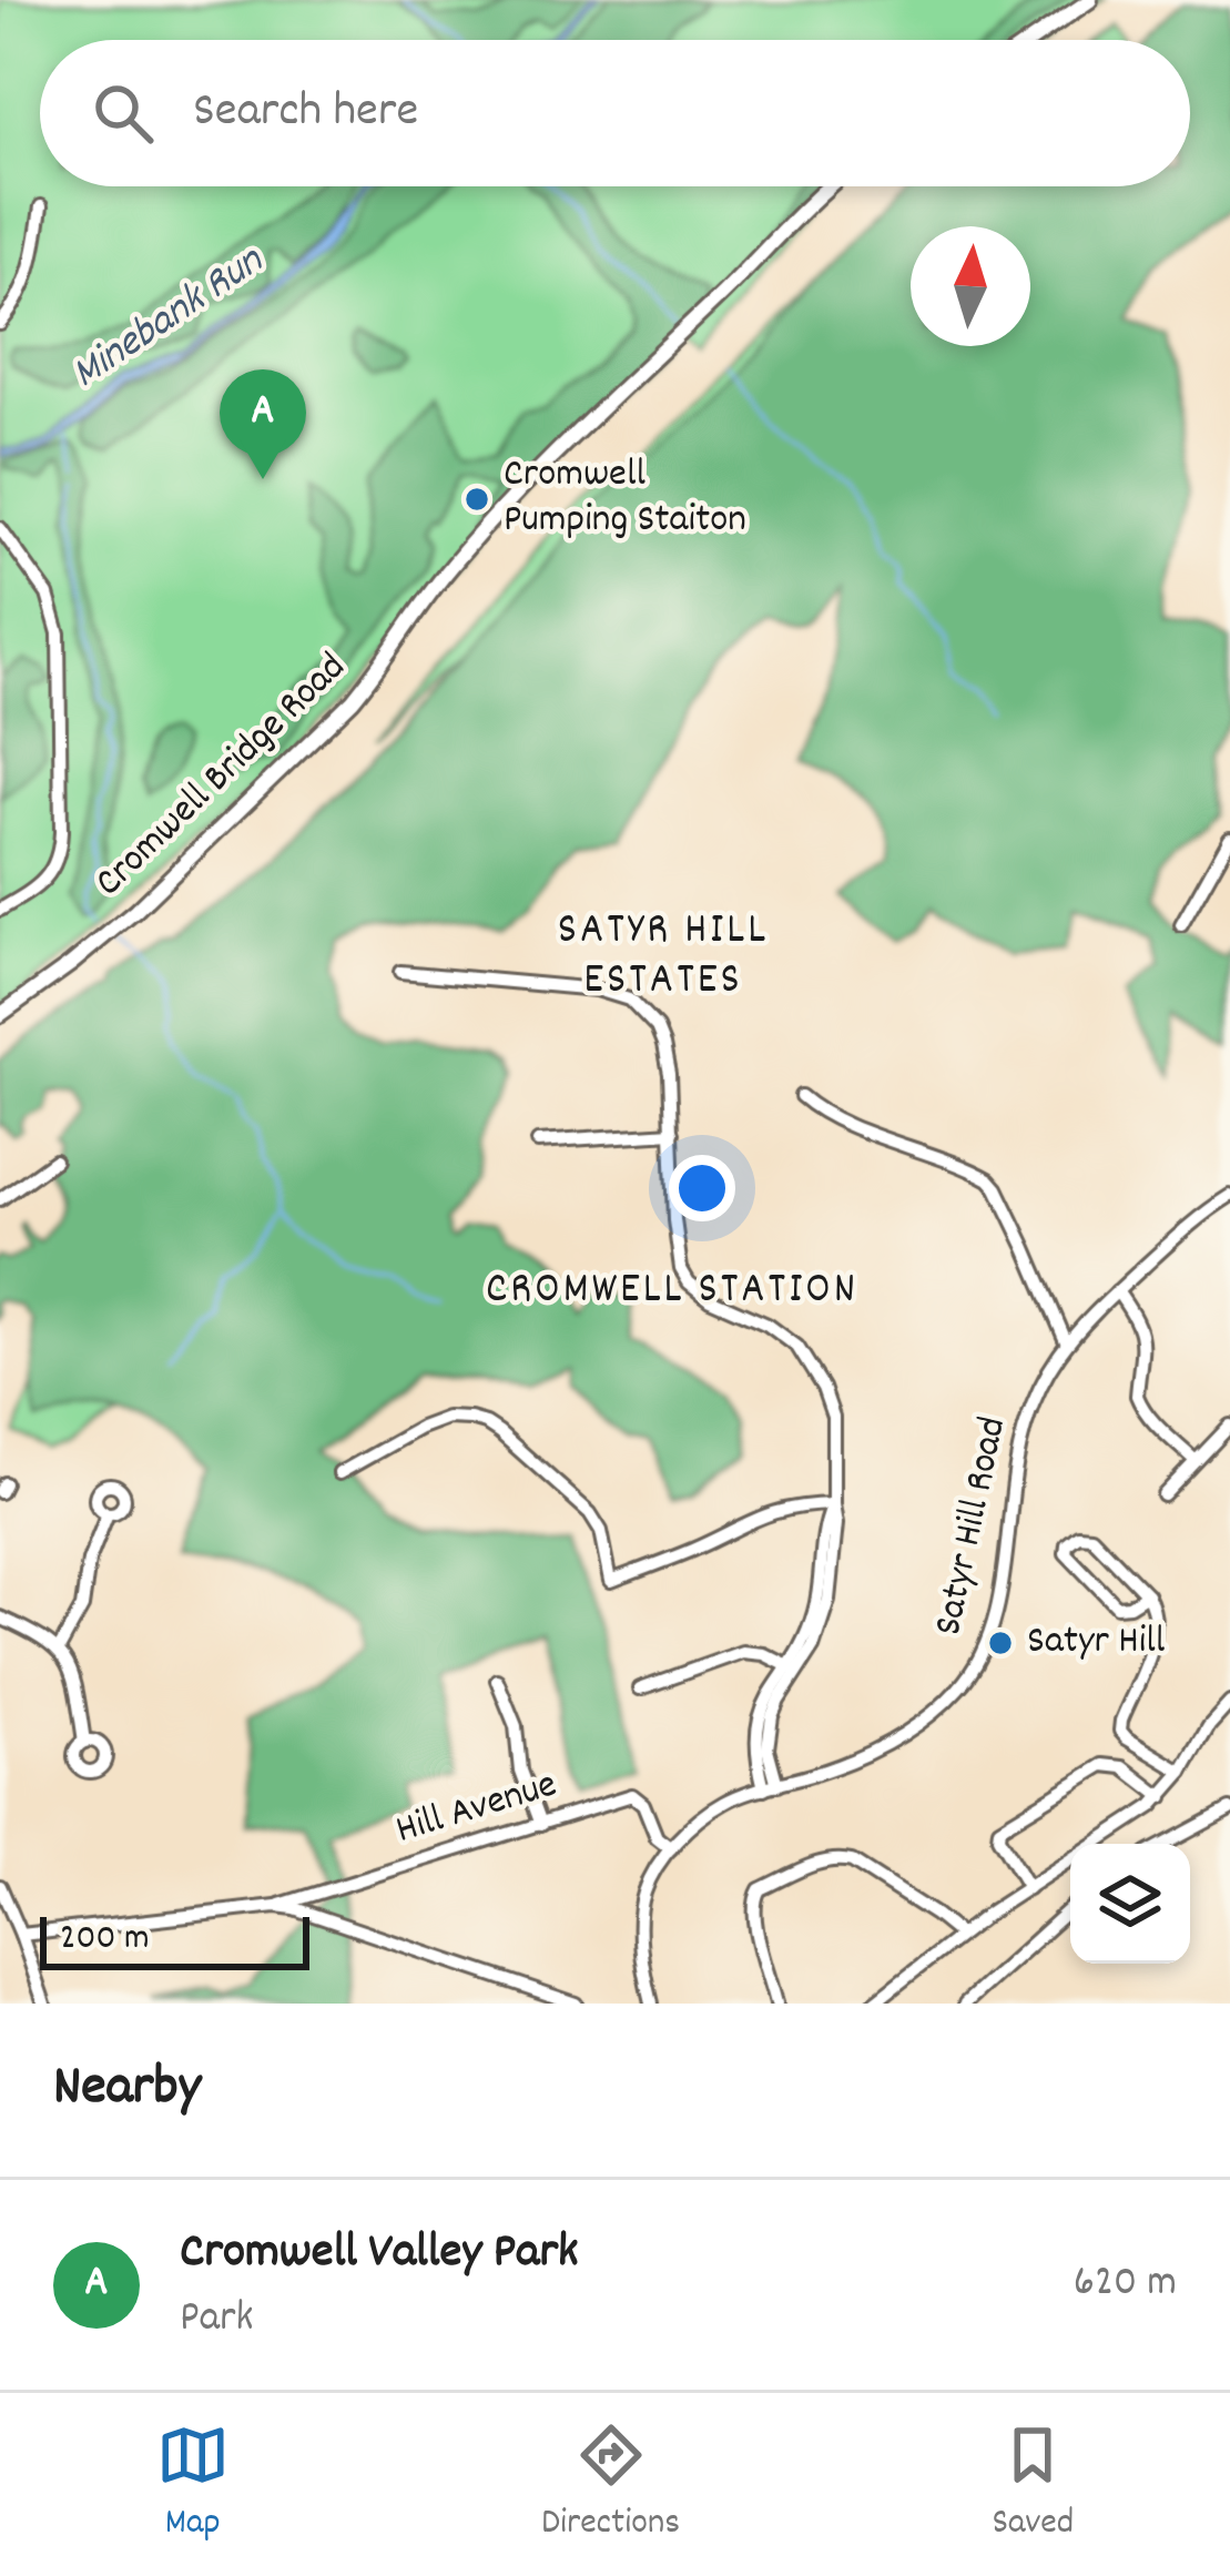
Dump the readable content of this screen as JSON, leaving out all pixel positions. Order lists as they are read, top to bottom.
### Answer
{
  "streets": {
    "main road": ["Cromwell Bridge Road"],
    "street": ["Satyr Hill Road", "Hill Avenue"]
  },
  "crossings": [
    ["Satyr Hill Road", "Hill Avenue"]
  ],
  "districts": ["SATYR HILL ESTATES", "CROMWELL STATION"],
  "water": ["Minebank Run"],
  "places": ["Cromwell Pumping Staiton", "Satyr Hill"],
  "scale_bar": "200 m",
  "north": "top",
  "page": {
    "search": "Search here",
    "pins": "A",
    "scale": "200 m",
    "heading": "Nearby",
    "list": [
      {
        "mark": "A",
        "name": "Cromwell Valley Park",
        "note": "Park",
        "value": "620 m"
      }
    ],
    "nav": ["Map", "Directions", "Saved"]
  }
}
